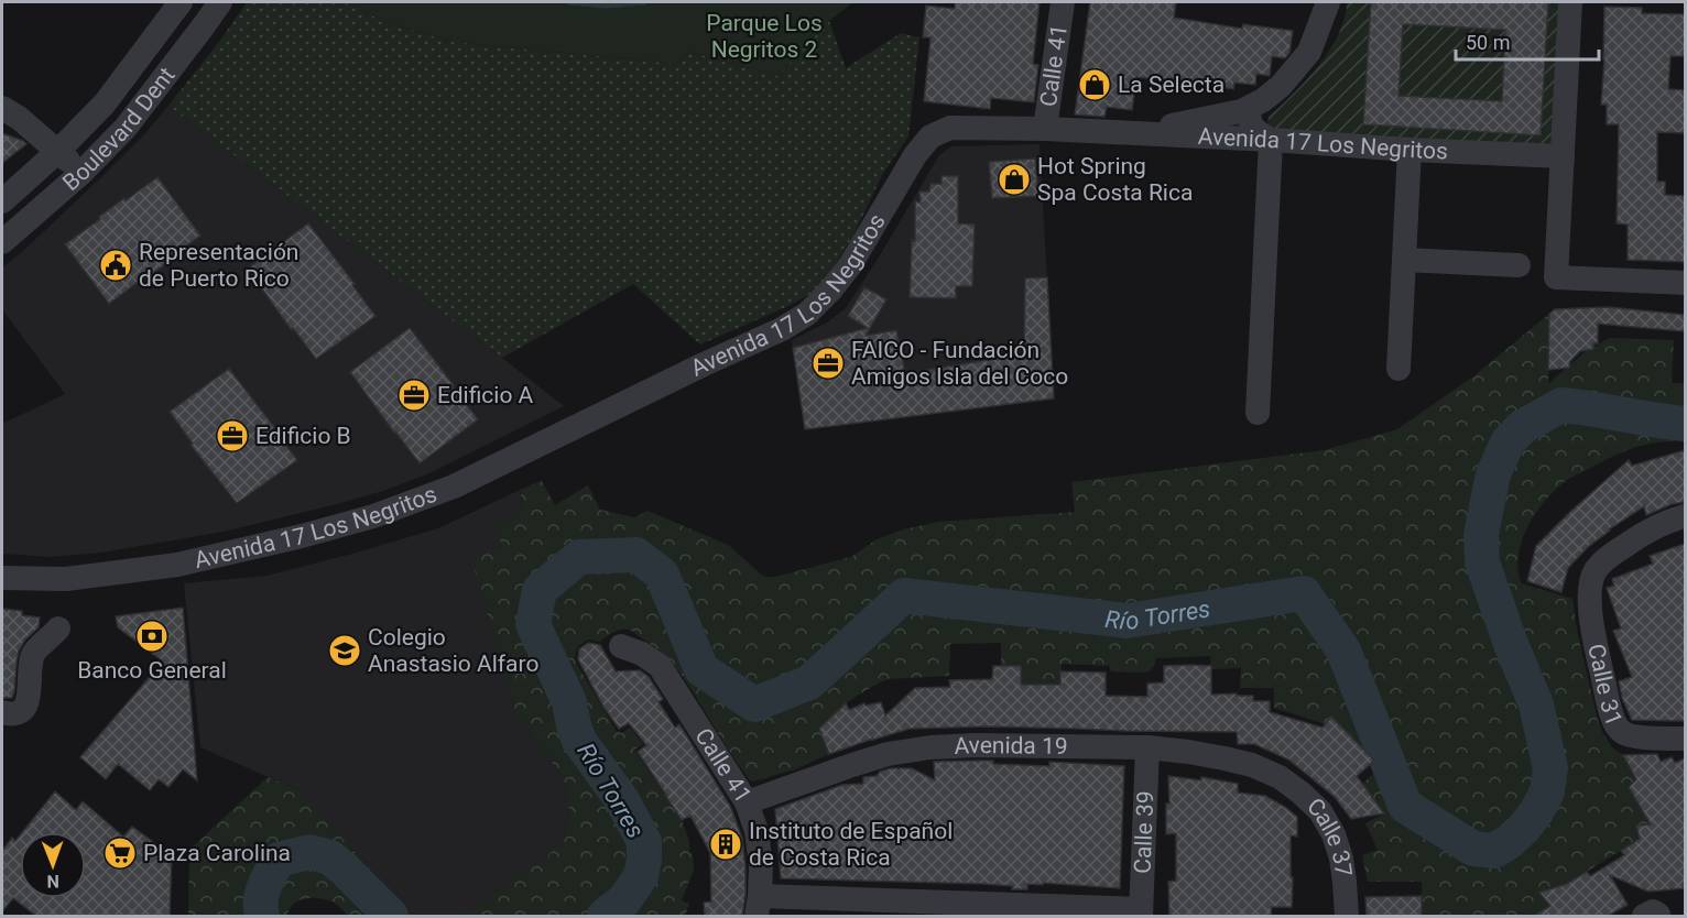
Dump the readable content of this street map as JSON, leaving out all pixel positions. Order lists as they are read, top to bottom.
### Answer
{
  "streets": {
    "street": [
      "Calle 41",
      "Boulevard Dent",
      "Avenida 17 Los Negritos",
      "Calle 31",
      "Avenida 19",
      "Calle 39",
      "Calle 37"
    ]
  },
  "crossings": [
    ["Calle 41", "Avenida 17 Los Negritos"],
    ["Calle 41", "Avenida 19"],
    ["Avenida 19", "Calle 39"],
    ["Avenida 19", "Calle 37"]
  ],
  "water": ["Río Torres"],
  "parks": ["Parque Los Negritos 2"],
  "places": {
    "shop": ["La Selecta", "Hot Spring Spa Costa Rica"],
    "public building": ["Representación de Puerto Rico"],
    "office": ["FAICO - Fundación Amigos Isla del Coco", "Edificio A", "Edificio B"],
    "bank": ["Banco General"],
    "school or university": ["Colegio Anastasio Alfaro"],
    "building": ["Instituto de Español de Costa Rica"],
    "supermarket": ["Plaza Carolina"]
  },
  "scale_bar": "50 m",
  "north": "bottom"
}
